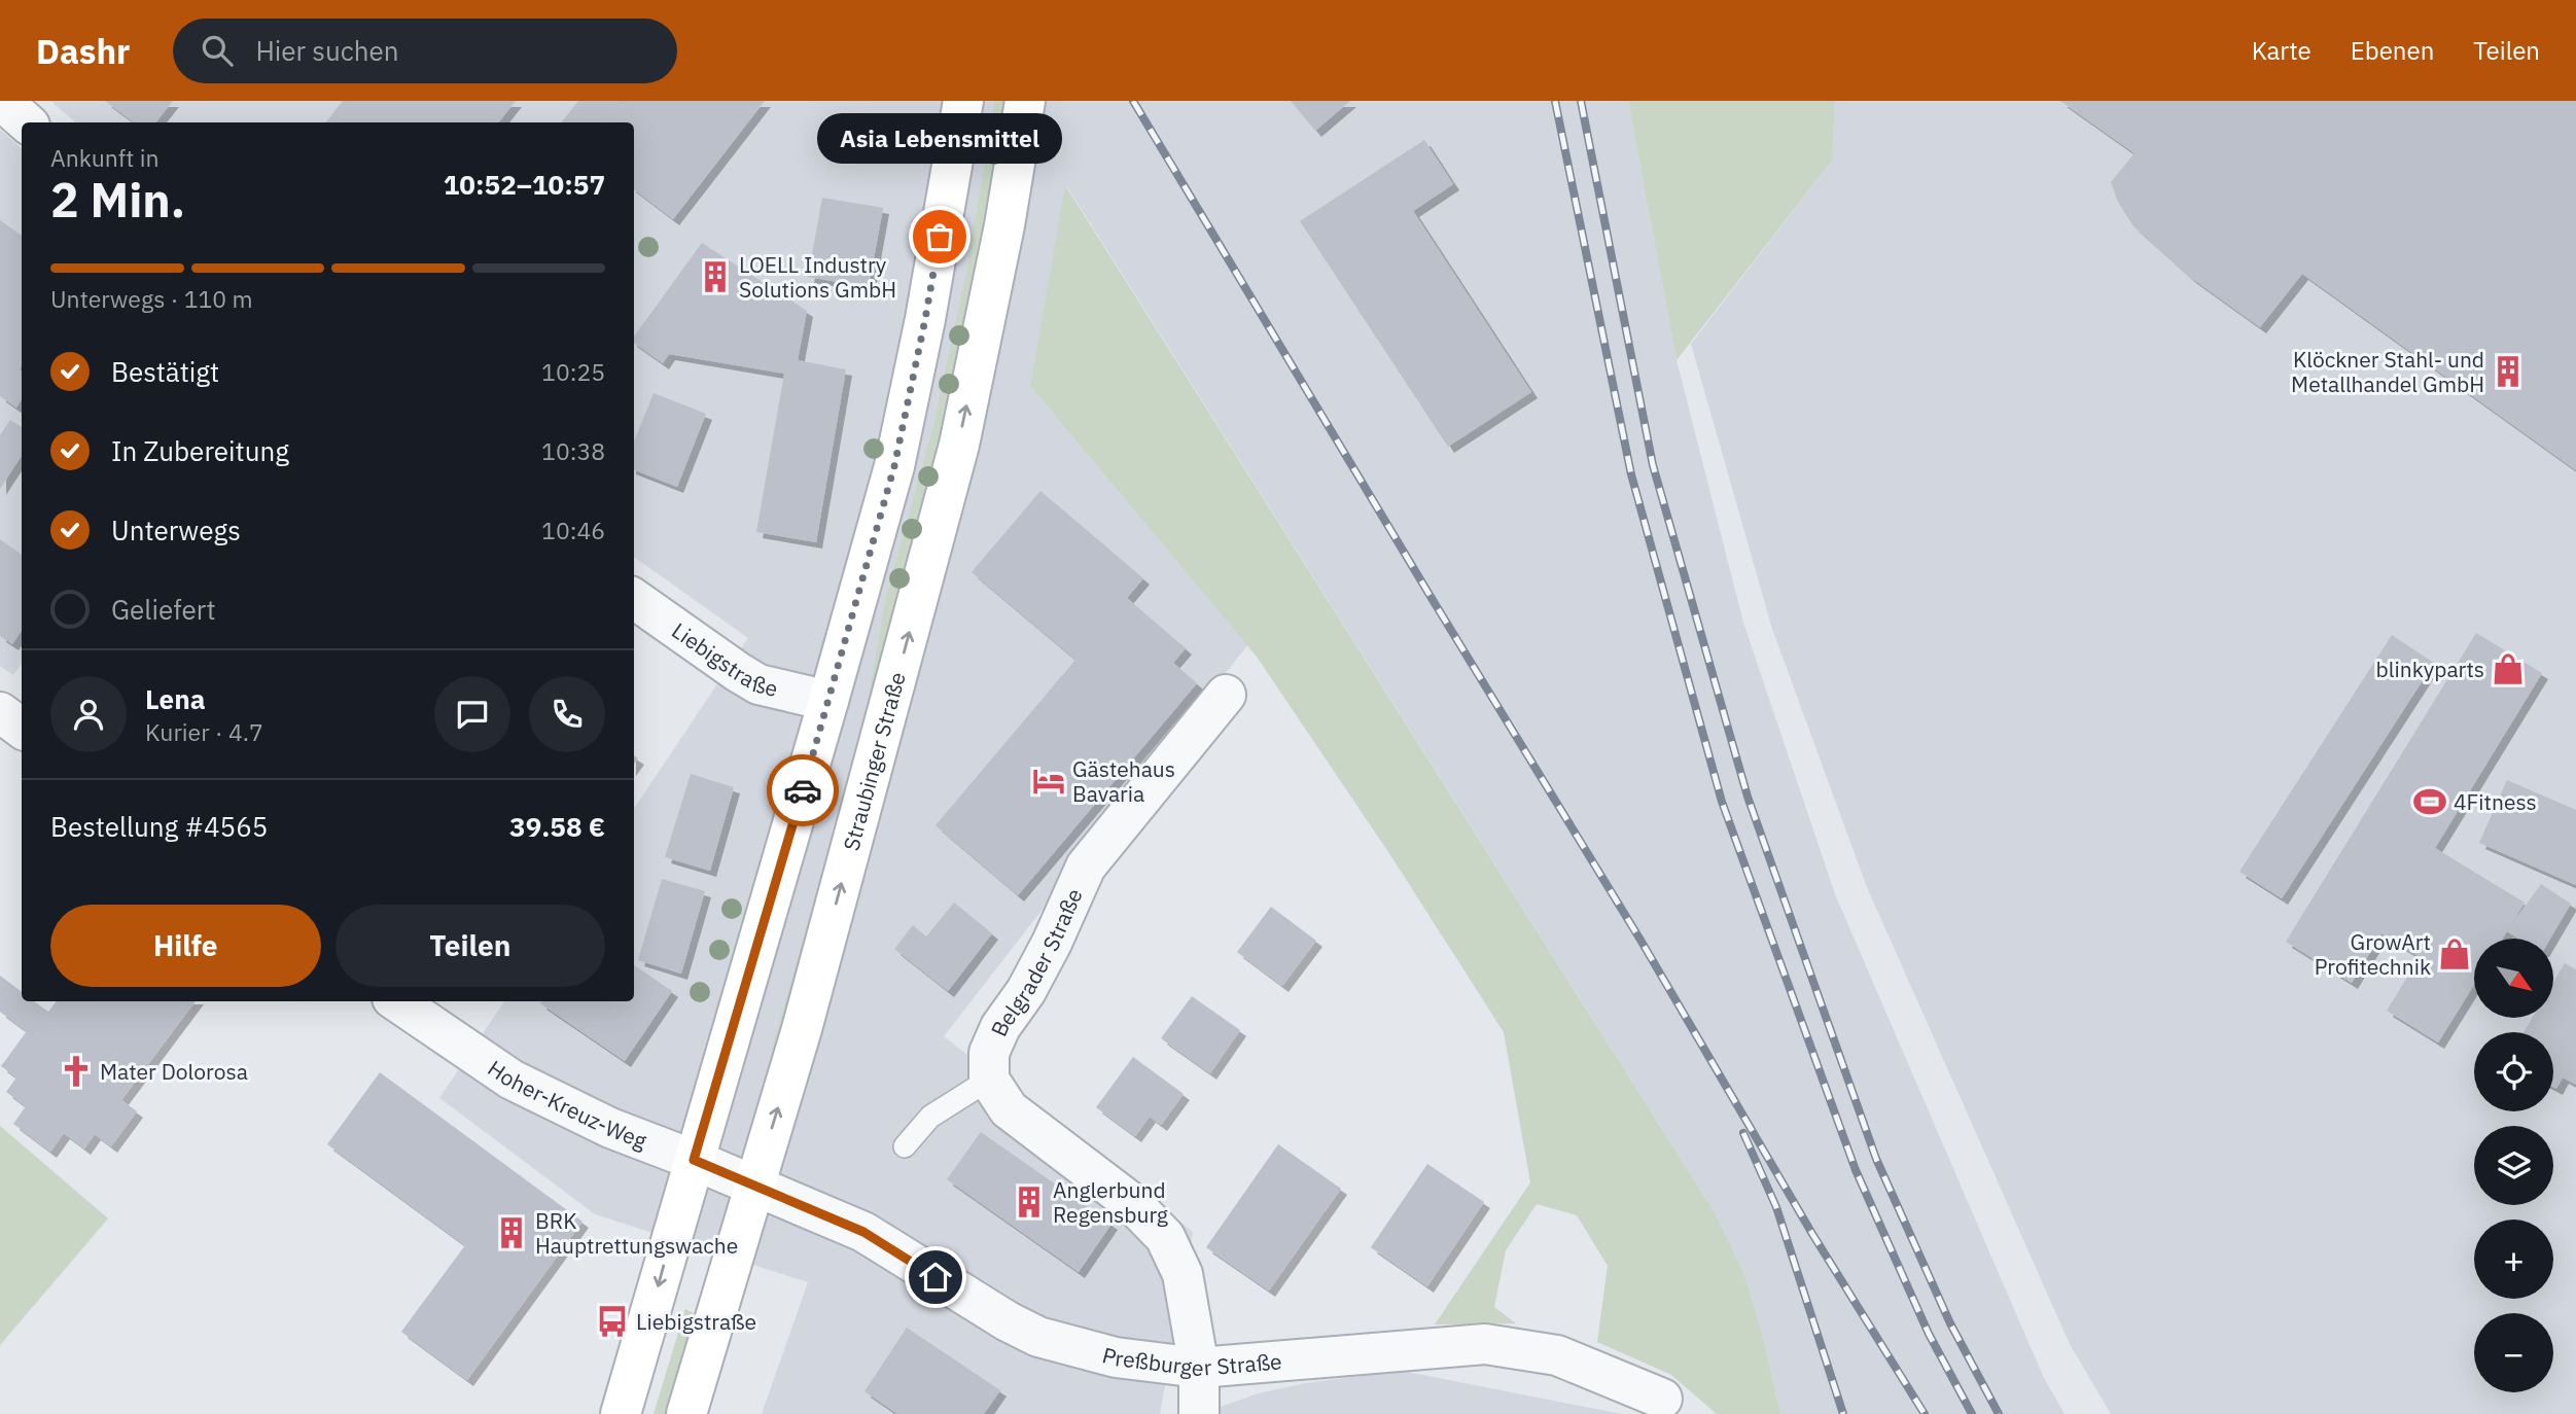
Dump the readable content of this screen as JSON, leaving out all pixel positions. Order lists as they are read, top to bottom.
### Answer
{
  "streets": {
    "main road": ["Straubinger Straße"],
    "street": [
      "Liebigstraße",
      "Belgrader Straße",
      "Hoher-Kreuz-Weg",
      "Preßburger Straße"
    ]
  },
  "crossings": [
    ["Straubinger Straße", "Hoher-Kreuz-Weg"],
    ["Straubinger Straße", "Preßburger Straße"],
    ["Hoher-Kreuz-Weg", "Preßburger Straße"]
  ],
  "places": {
    "other": ["Asia Lebensmittel"],
    "building": [
      "LOELL Industry Solutions GmbH",
      "Klöckner Stahl- und Metallhandel GmbH",
      "Anglerbund Regensburg",
      "BRK Hauptrettungswache"
    ],
    "shop": ["blinkyparts", "GrowArt Profitechnik"],
    "hotel": ["Gästehaus Bavaria"],
    "sports": ["4Fitness"],
    "church": ["Mater Dolorosa"],
    "bus stop": ["Liebigstraße"]
  },
  "north": "bottom right",
  "page": {
    "header": "Dashr",
    "search": "Hier suchen",
    "nav": ["Karte", "Ebenen", "Teilen"],
    "bubble": "Asia Lebensmittel",
    "heading": ["2 Min.", "Ankunft in", "10:52–10:57"],
    "panel": [
      "Lena",
      "Kurier · 4.7",
      "Bestellung #4565",
      "39.58 €"
    ],
    "bar": "Unterwegs · 110 m",
    "list": [
      ["Bestätigt", "10:25"],
      ["In Zubereitung", "10:38"],
      ["Unterwegs", "10:46"],
      "Geliefert"
    ],
    "buttons": ["Hilfe", "Teilen"],
    "map_buttons": ["+", "−"]
  }
}
